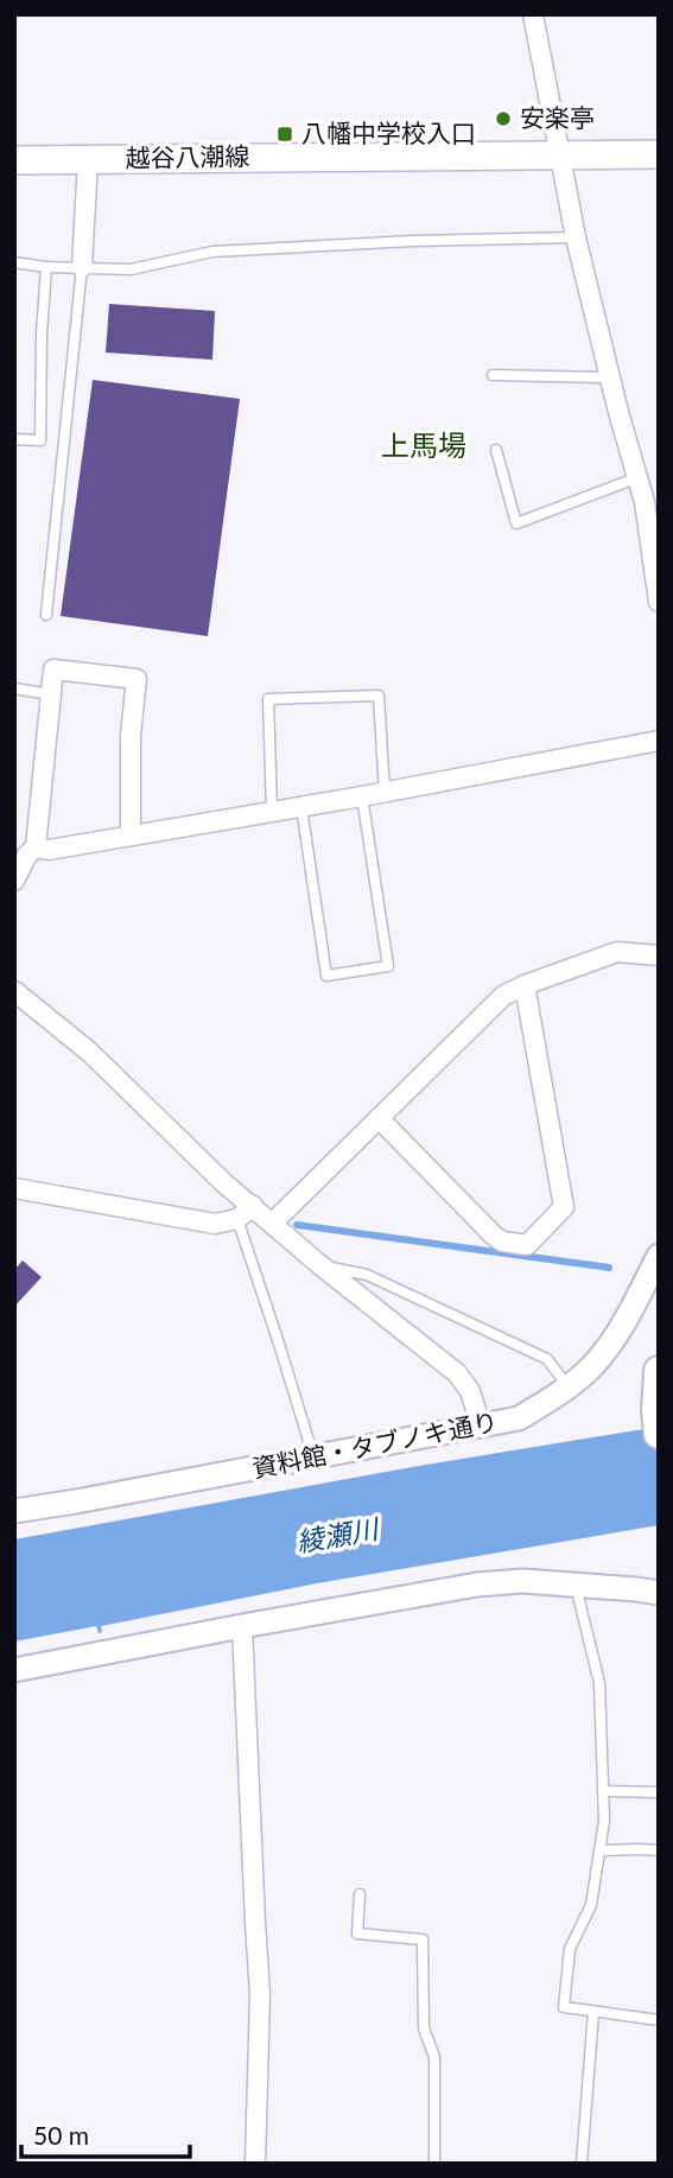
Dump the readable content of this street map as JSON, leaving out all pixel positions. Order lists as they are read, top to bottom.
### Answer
{
  "streets": {
    "main road": ["越谷八潮線"],
    "street": ["資料館・タブノキ通り"]
  },
  "districts": ["上馬場"],
  "water": ["綾瀬川"],
  "places": {
    "other": ["安楽亭"],
    "transit": ["八幡中学校入口"]
  },
  "scale_bar": "50 m"
}
